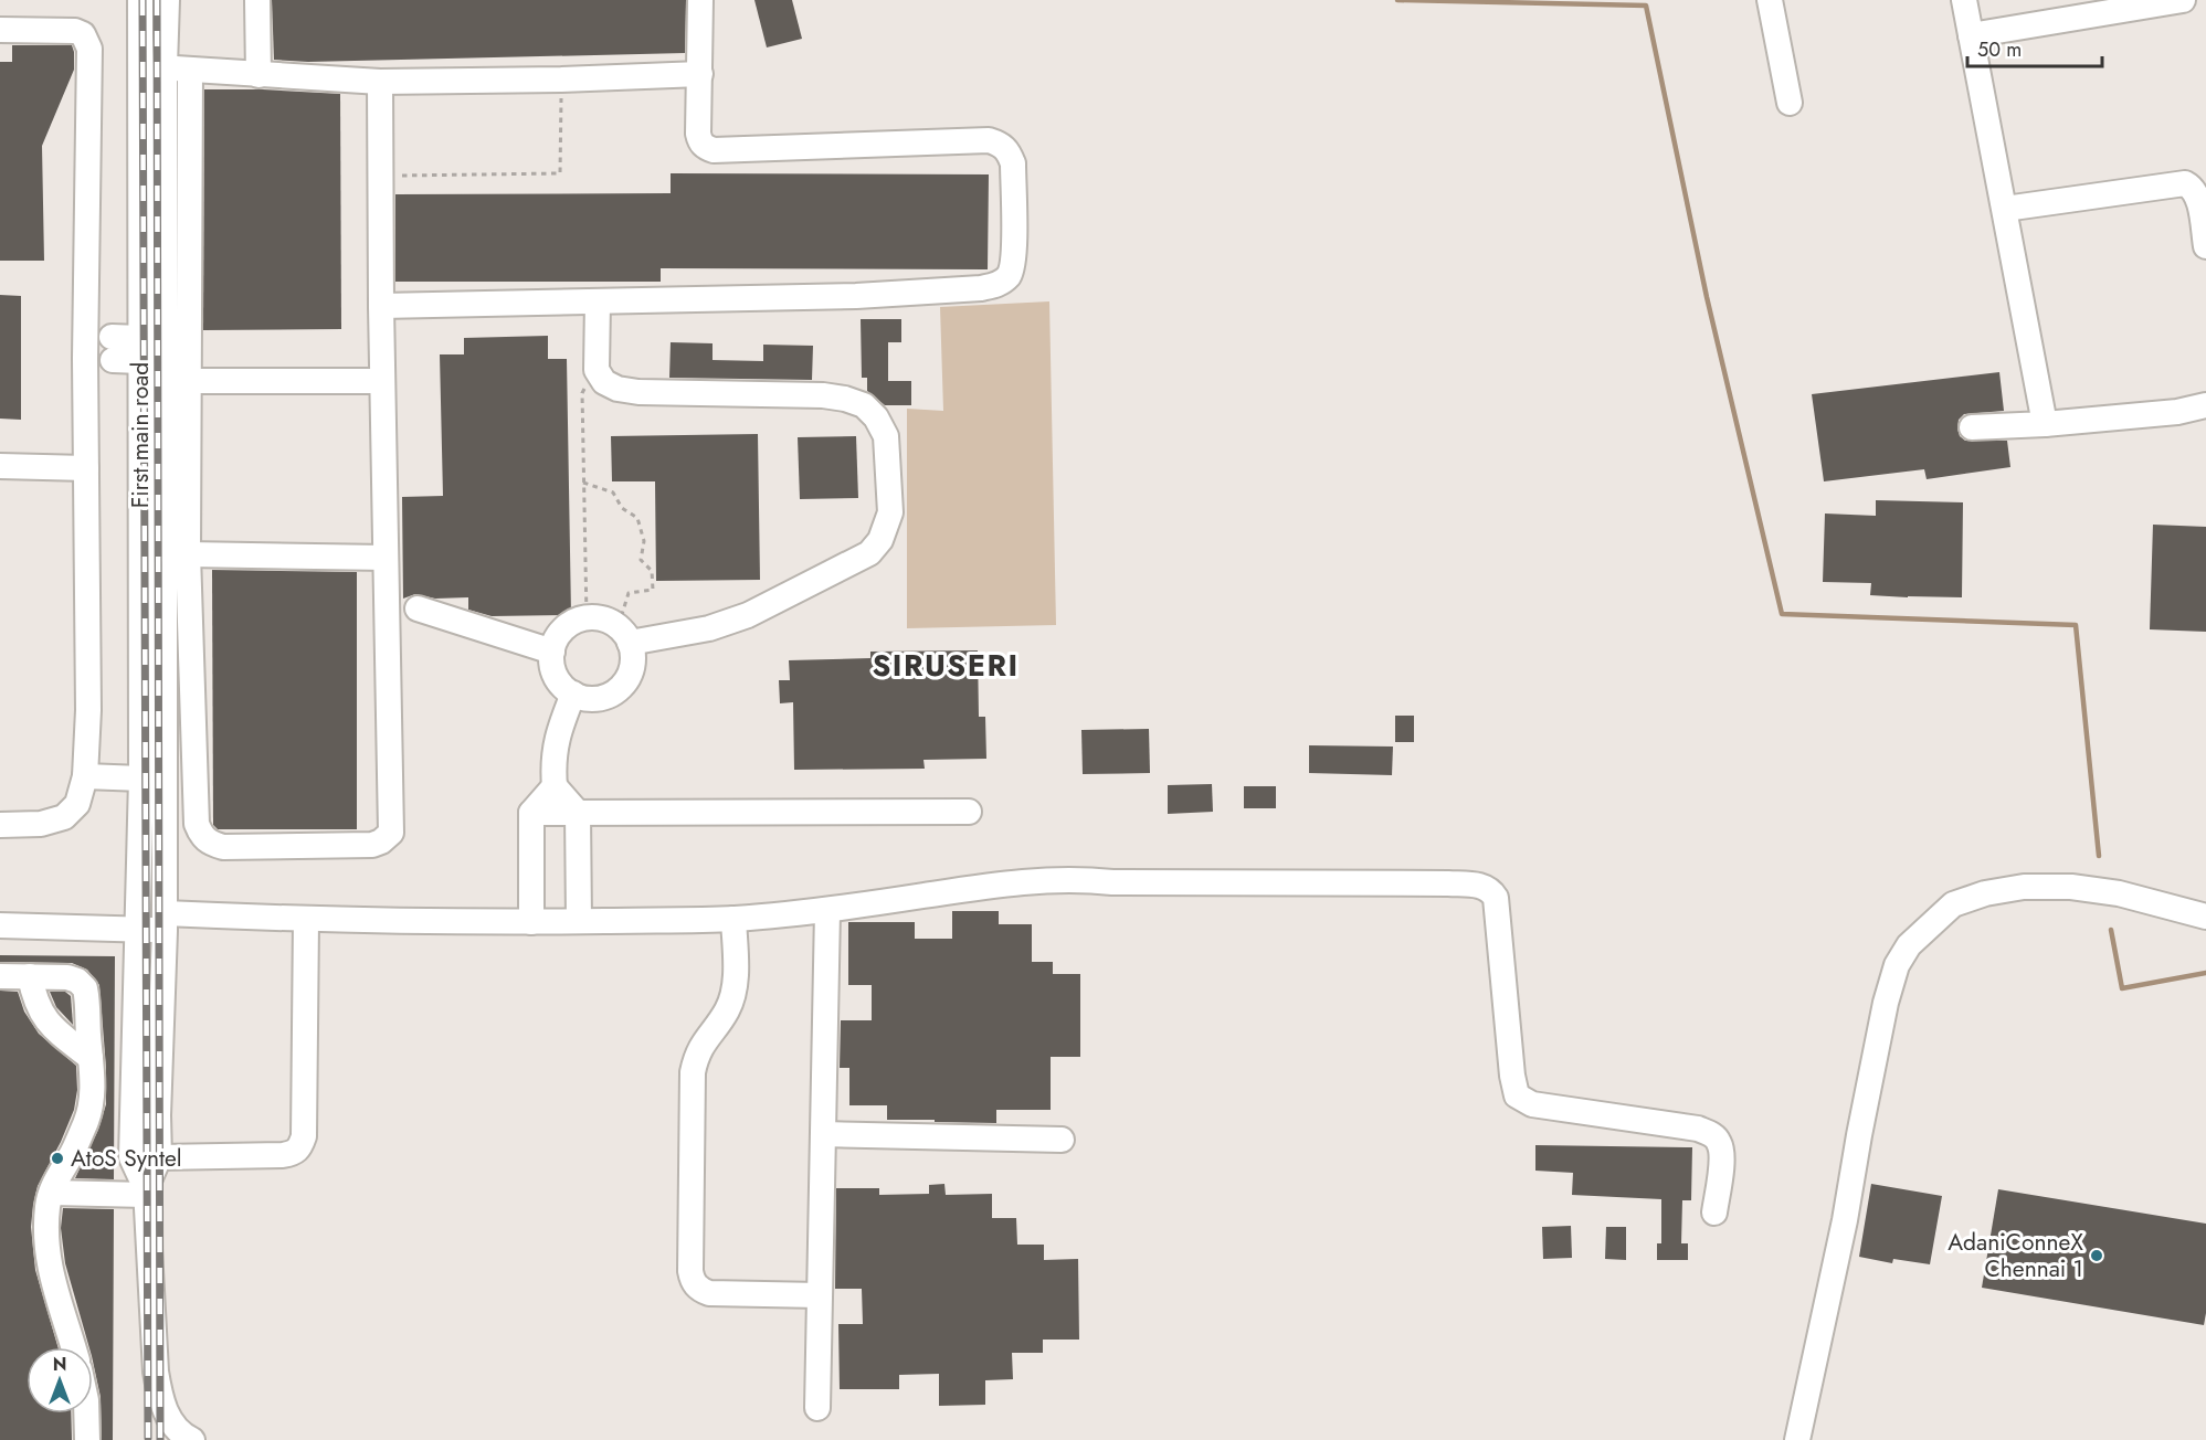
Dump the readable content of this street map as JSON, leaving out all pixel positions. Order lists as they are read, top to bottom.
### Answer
{
  "streets": {
    "street": ["First main road"]
  },
  "districts": ["SIRUSERI"],
  "places": ["AtoS Syntel", "AdaniConneX Chennai 1"],
  "scale_bar": "50 m",
  "north": "top"
}
